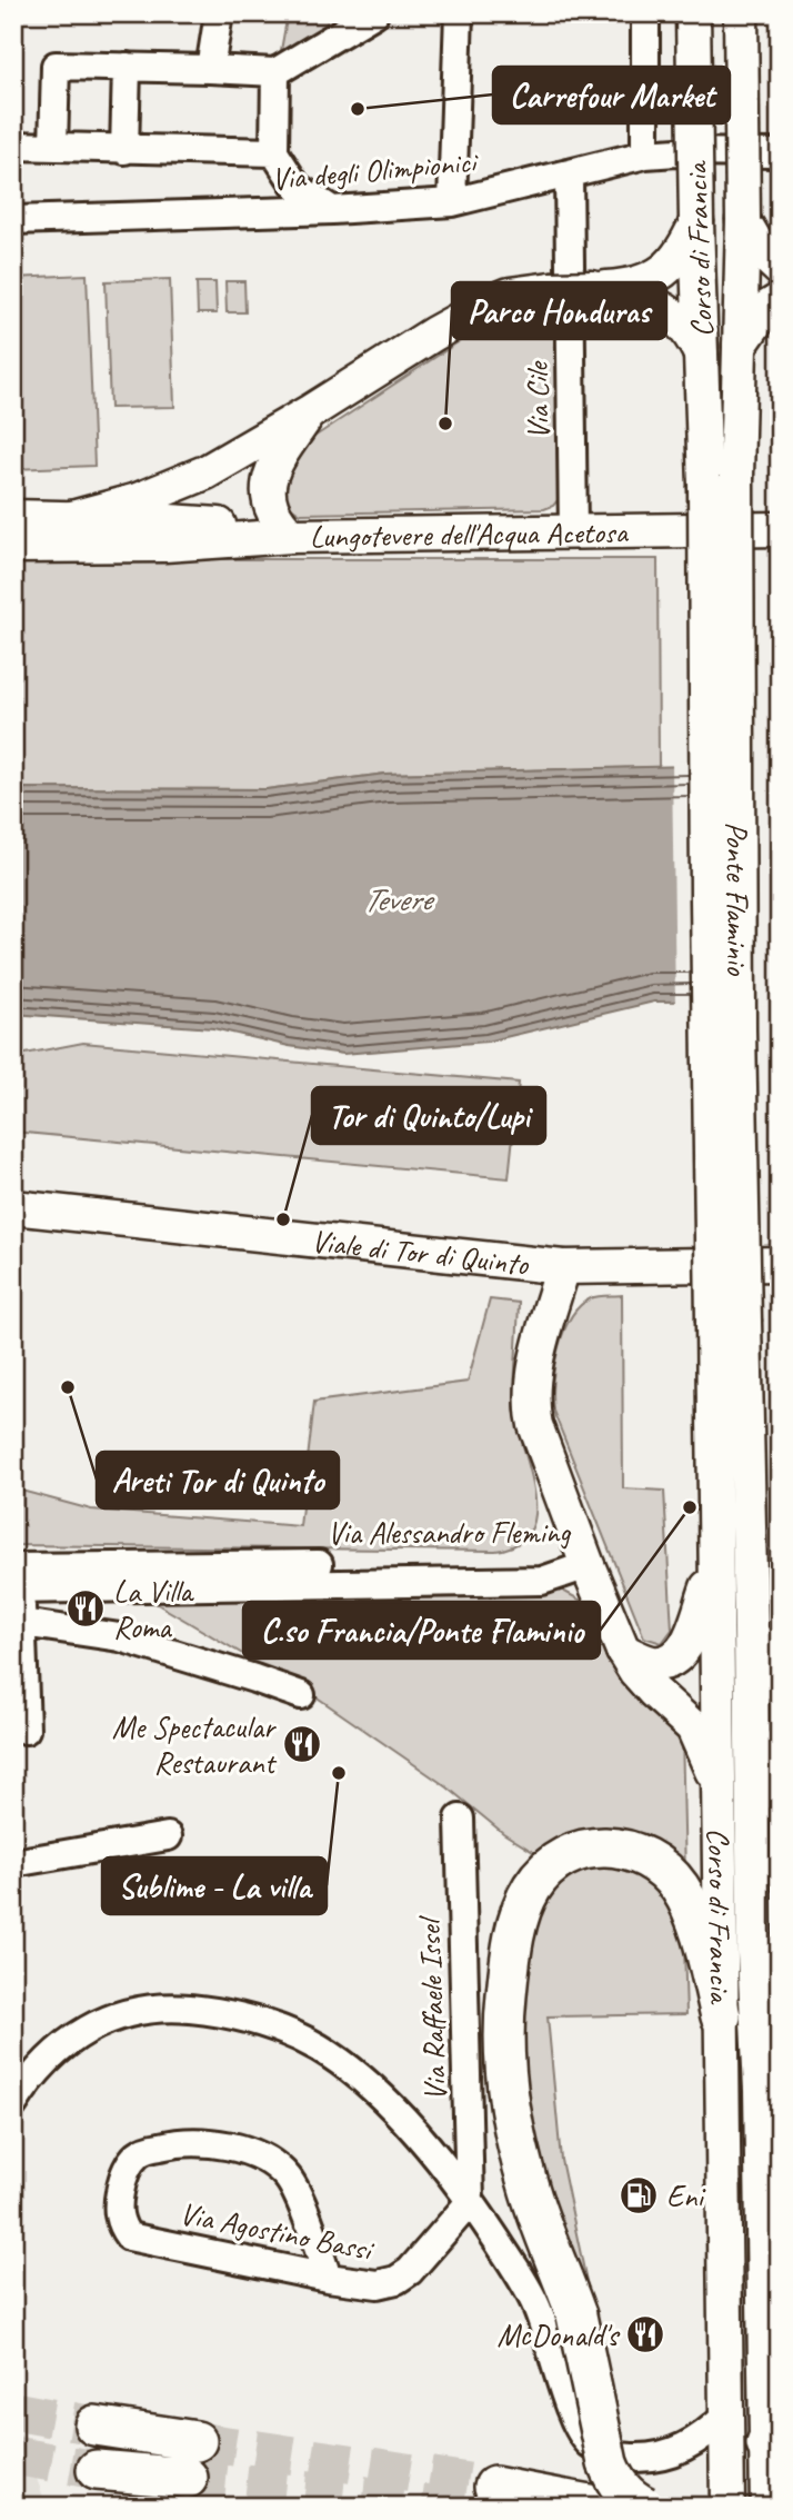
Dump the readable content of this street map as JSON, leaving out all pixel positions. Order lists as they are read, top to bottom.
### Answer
{
  "streets": {
    "main road": [
      "Corso di Francia",
      "Lungotevere dell'Acqua Acetosa",
      "Ponte Flaminio",
      "Viale di Tor di Quinto"
    ],
    "street": [
      "Via degli Olimpionici",
      "Via Cile",
      "Via Alessandro Fleming",
      "Via Raffaele Issel",
      "Via Agostino Bassi"
    ]
  },
  "crossings": [
    ["Via degli Olimpionici", "Via Cile"],
    ["Corso di Francia", "Ponte Flaminio"],
    ["Via Cile", "Lungotevere dell'Acqua Acetosa"],
    ["Via Raffaele Issel", "Via Agostino Bassi"]
  ],
  "water": ["Tevere"],
  "places": {
    "other": [
      "Carrefour Market",
      "Parco Honduras",
      "Tor di Quinto/Lupi",
      "Areti Tor di Quinto",
      "C.so Francia/Ponte Flaminio",
      "Sublime - La villa"
    ],
    "restaurant": ["La Villa Roma", "Me Spectacular Restaurant", "McDonald's"],
    "fuel station": ["Eni"]
  }
}
